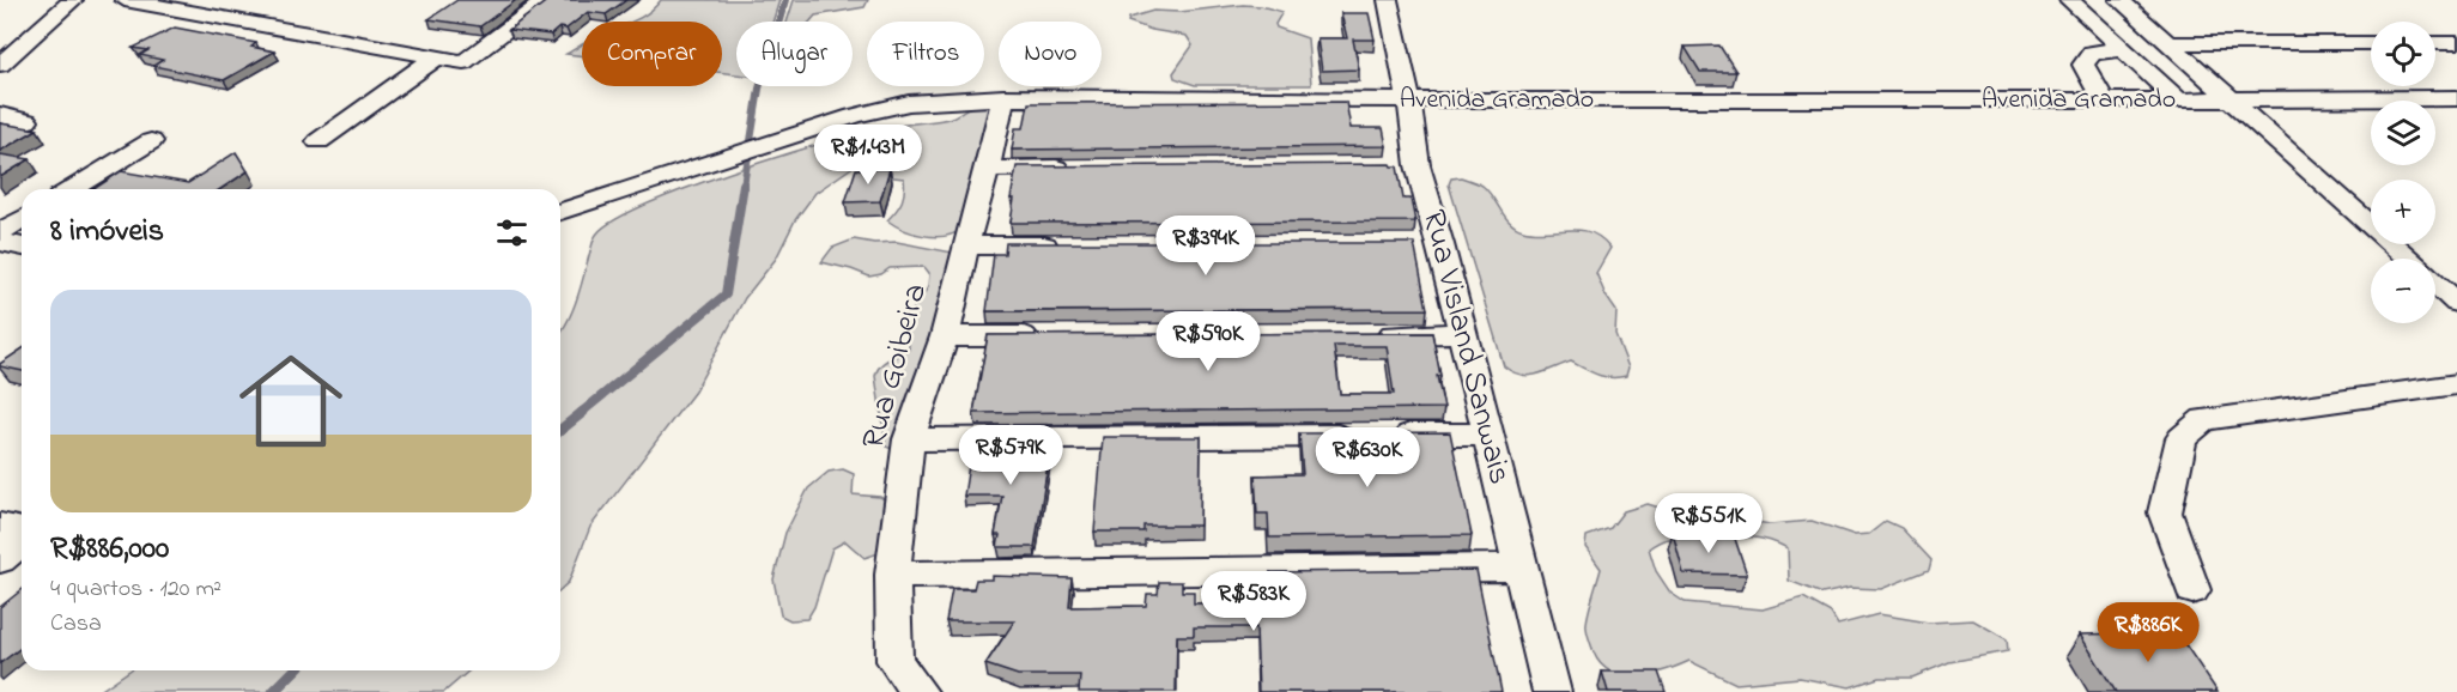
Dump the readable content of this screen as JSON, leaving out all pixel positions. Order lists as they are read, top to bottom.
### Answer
{
  "streets": {
    "street": ["Avenida Gramado", "Rua Visland Sanwais", "Rua Goibeira"]
  },
  "crossings": [
    ["Avenida Gramado", "Rua Visland Sanwais"],
    ["Avenida Gramado", "Rua Goibeira"]
  ],
  "page": {
    "map_buttons": ["+", "−"],
    "chip": [
      "Comprar",
      "Alugar",
      "Filtros",
      "Novo"
    ],
    "price": [
      "R$1.43M",
      "R$394K",
      "R$590K",
      "R$579K",
      "R$630K",
      "R$551K",
      "R$583K",
      "R$886K"
    ],
    "heading": "8 imóveis",
    "list": [
      {
        "name": "R$886,000",
        "note": "4 quartos · 120 m² · Casa"
      }
    ]
  }
}
